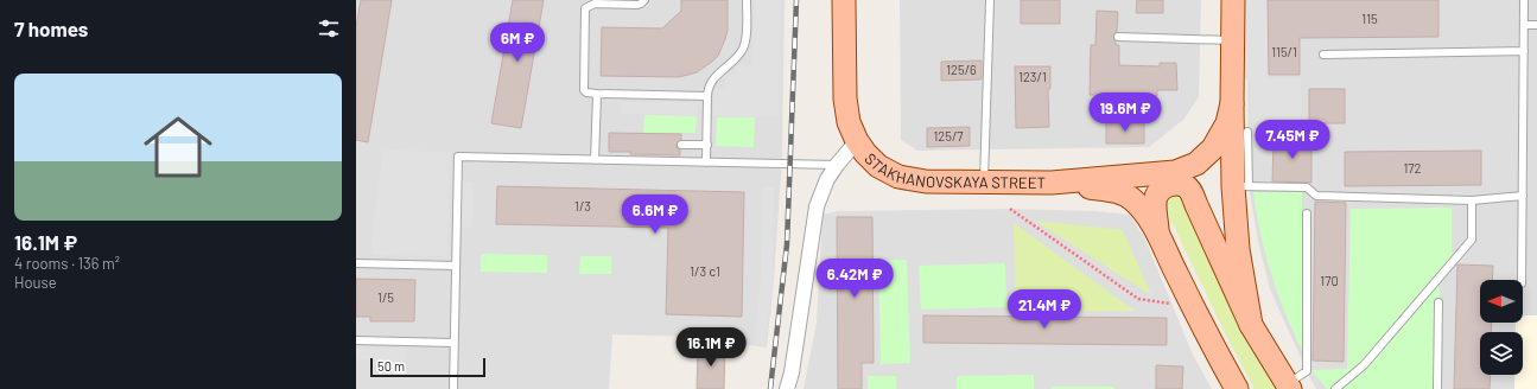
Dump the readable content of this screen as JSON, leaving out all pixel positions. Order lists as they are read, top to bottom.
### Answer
{
  "streets": {
    "main road": ["STAKHANOVSKAYA STREET"]
  },
  "house_numbers": [
    "115",
    "115/1",
    "125/6",
    "123/1",
    "125/7",
    "172",
    "1/3",
    "1/3 с1",
    "170",
    "1/5"
  ],
  "scale_bar": "50 m",
  "north": "left",
  "page": {
    "heading": "7 homes",
    "price": [
      "6M ₽",
      "19.6M ₽",
      "7.45M ₽",
      "6.6M ₽",
      "6.42M ₽",
      "21.4M ₽",
      "16.1M ₽"
    ],
    "list": [
      {
        "name": "16.1M ₽",
        "note": "4 rooms · 136 m² · House"
      }
    ],
    "scale": "50 m"
  }
}
